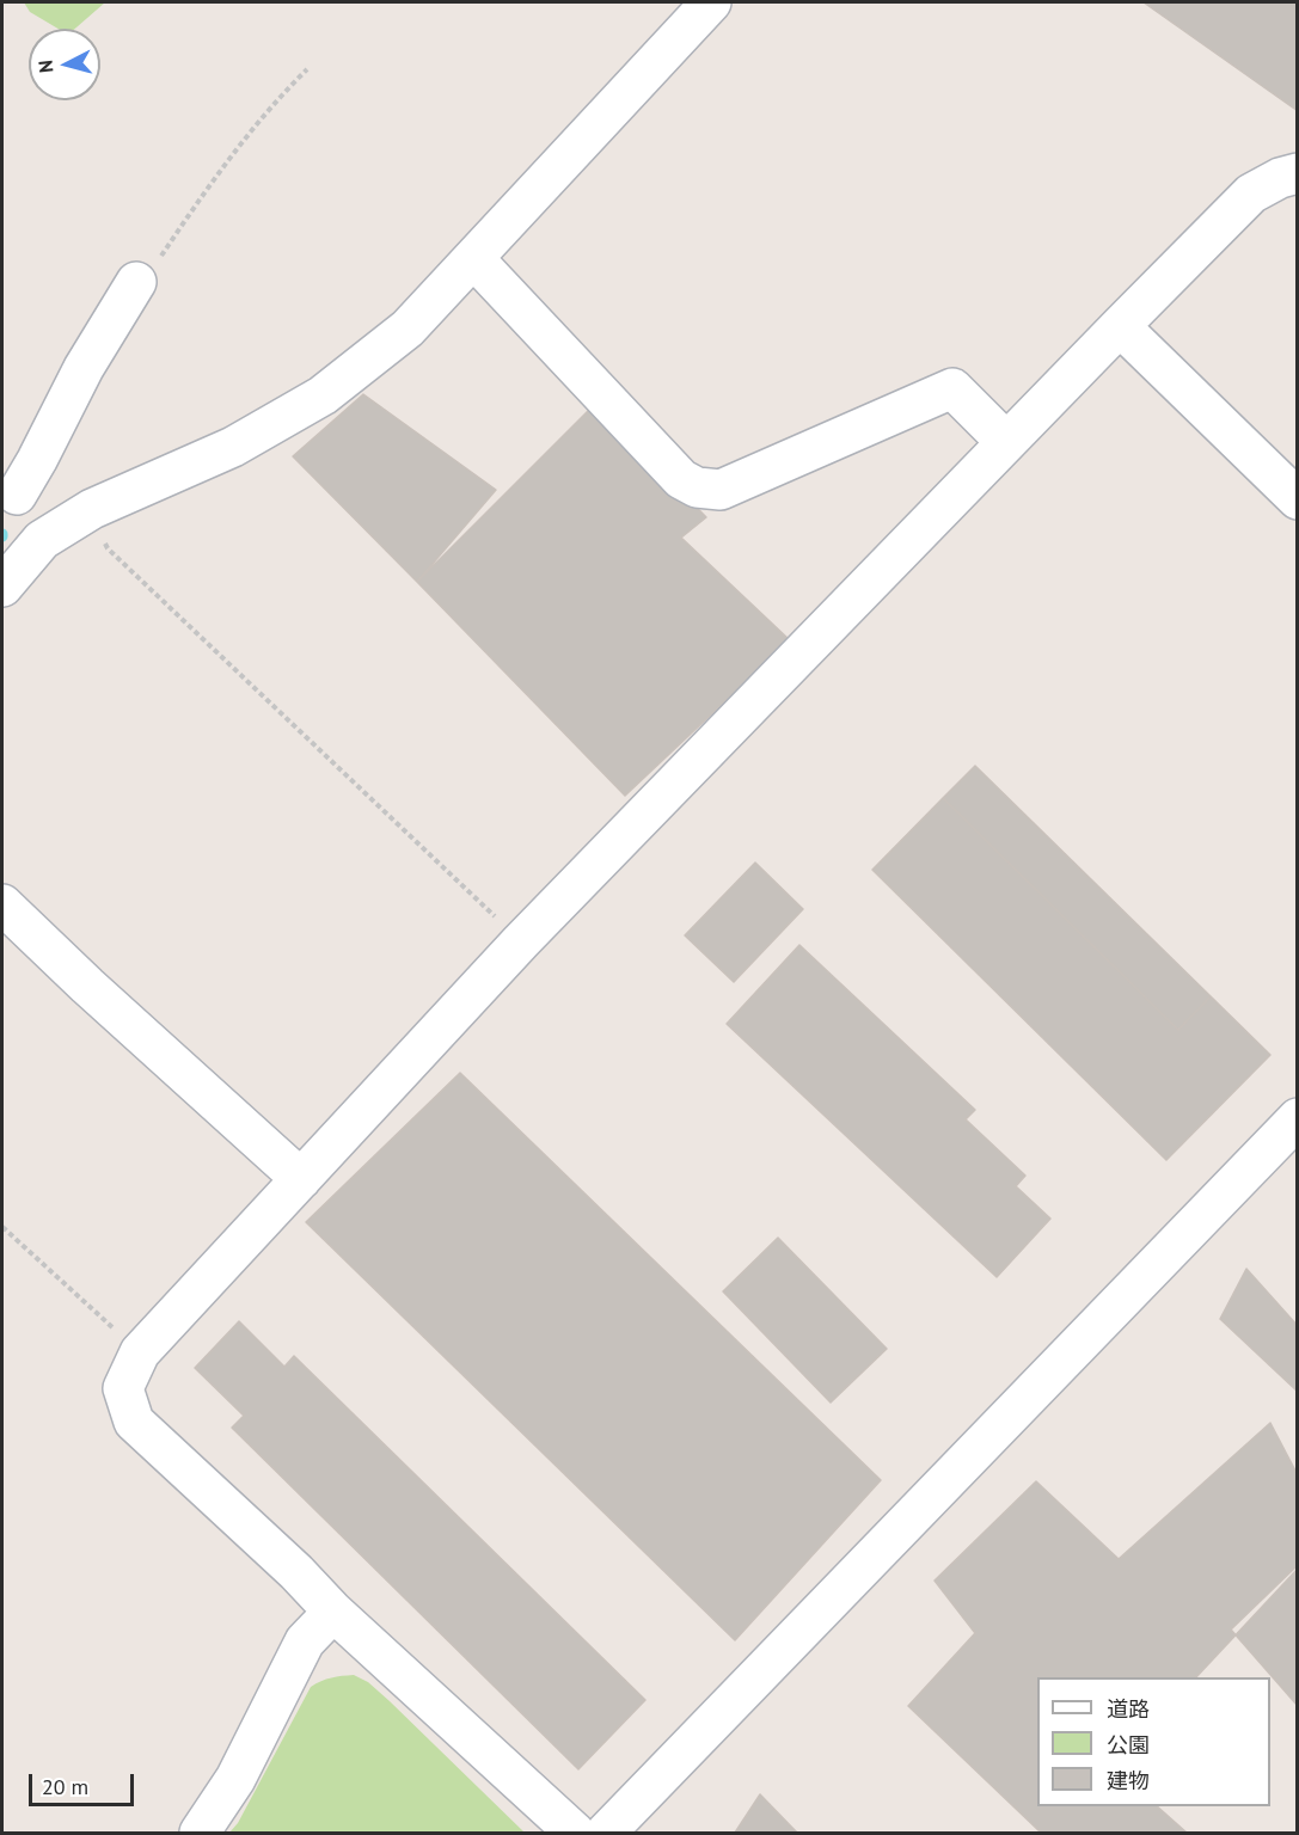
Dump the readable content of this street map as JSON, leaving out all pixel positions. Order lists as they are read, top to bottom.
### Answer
{
  "legend": ["道路", "公園", "建物"],
  "scale_bar": "20 m",
  "north": "left"
}
